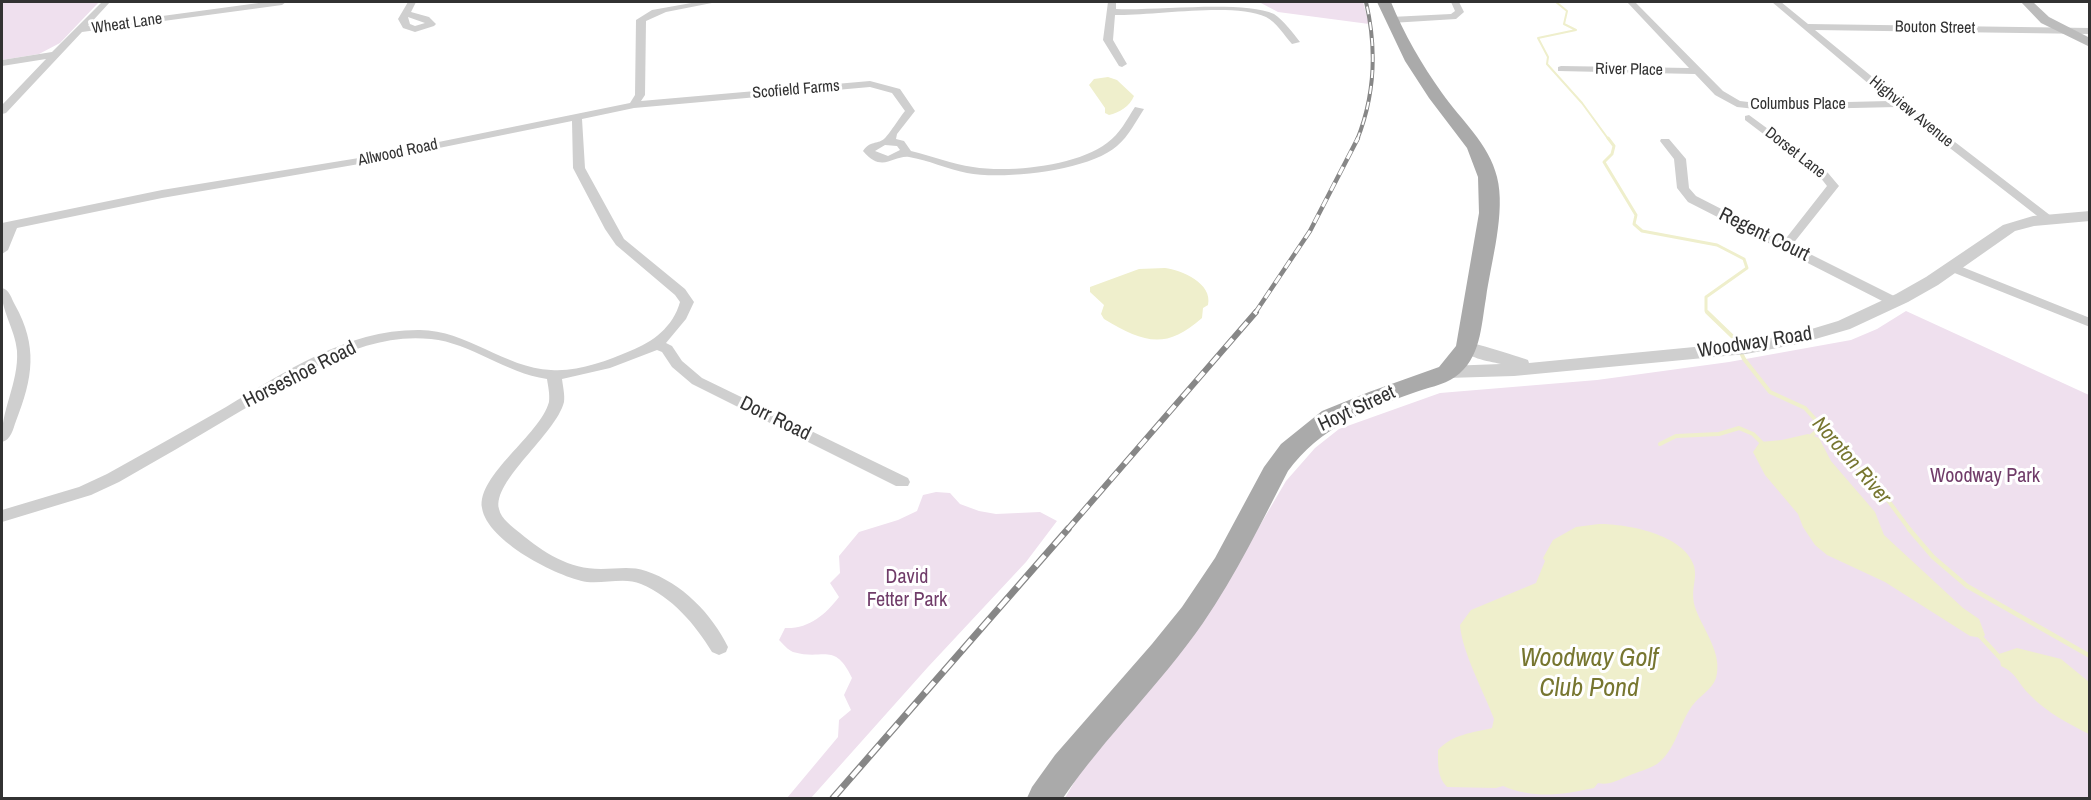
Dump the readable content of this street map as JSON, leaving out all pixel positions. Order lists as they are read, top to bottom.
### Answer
{
  "streets": {
    "main road": ["Hoyt Street"],
    "street": [
      "Wheat Lane",
      "Bouton Street",
      "River Place",
      "Scofield Farms",
      "Columbus Place",
      "Highview Avenue",
      "Allwood Road",
      "Dorset Lane",
      "Regent Court",
      "Woodway Road",
      "Horseshoe Road",
      "Dorr Road"
    ]
  },
  "crossings": [
    ["Bouton Street", "Highview Avenue"],
    ["River Place", "Columbus Place"],
    ["Scofield Farms", "Allwood Road"],
    ["Columbus Place", "Highview Avenue"],
    ["Highview Avenue", "Woodway Road"],
    ["Allwood Road", "Horseshoe Road"],
    ["Dorset Lane", "Regent Court"],
    ["Regent Court", "Woodway Road"],
    ["Woodway Road", "Hoyt Street"],
    ["Horseshoe Road", "Dorr Road"]
  ],
  "water": ["Noroton River", "Woodway Golf Club Pond"],
  "parks": ["Woodway Park", "David Fetter Park"]
}
